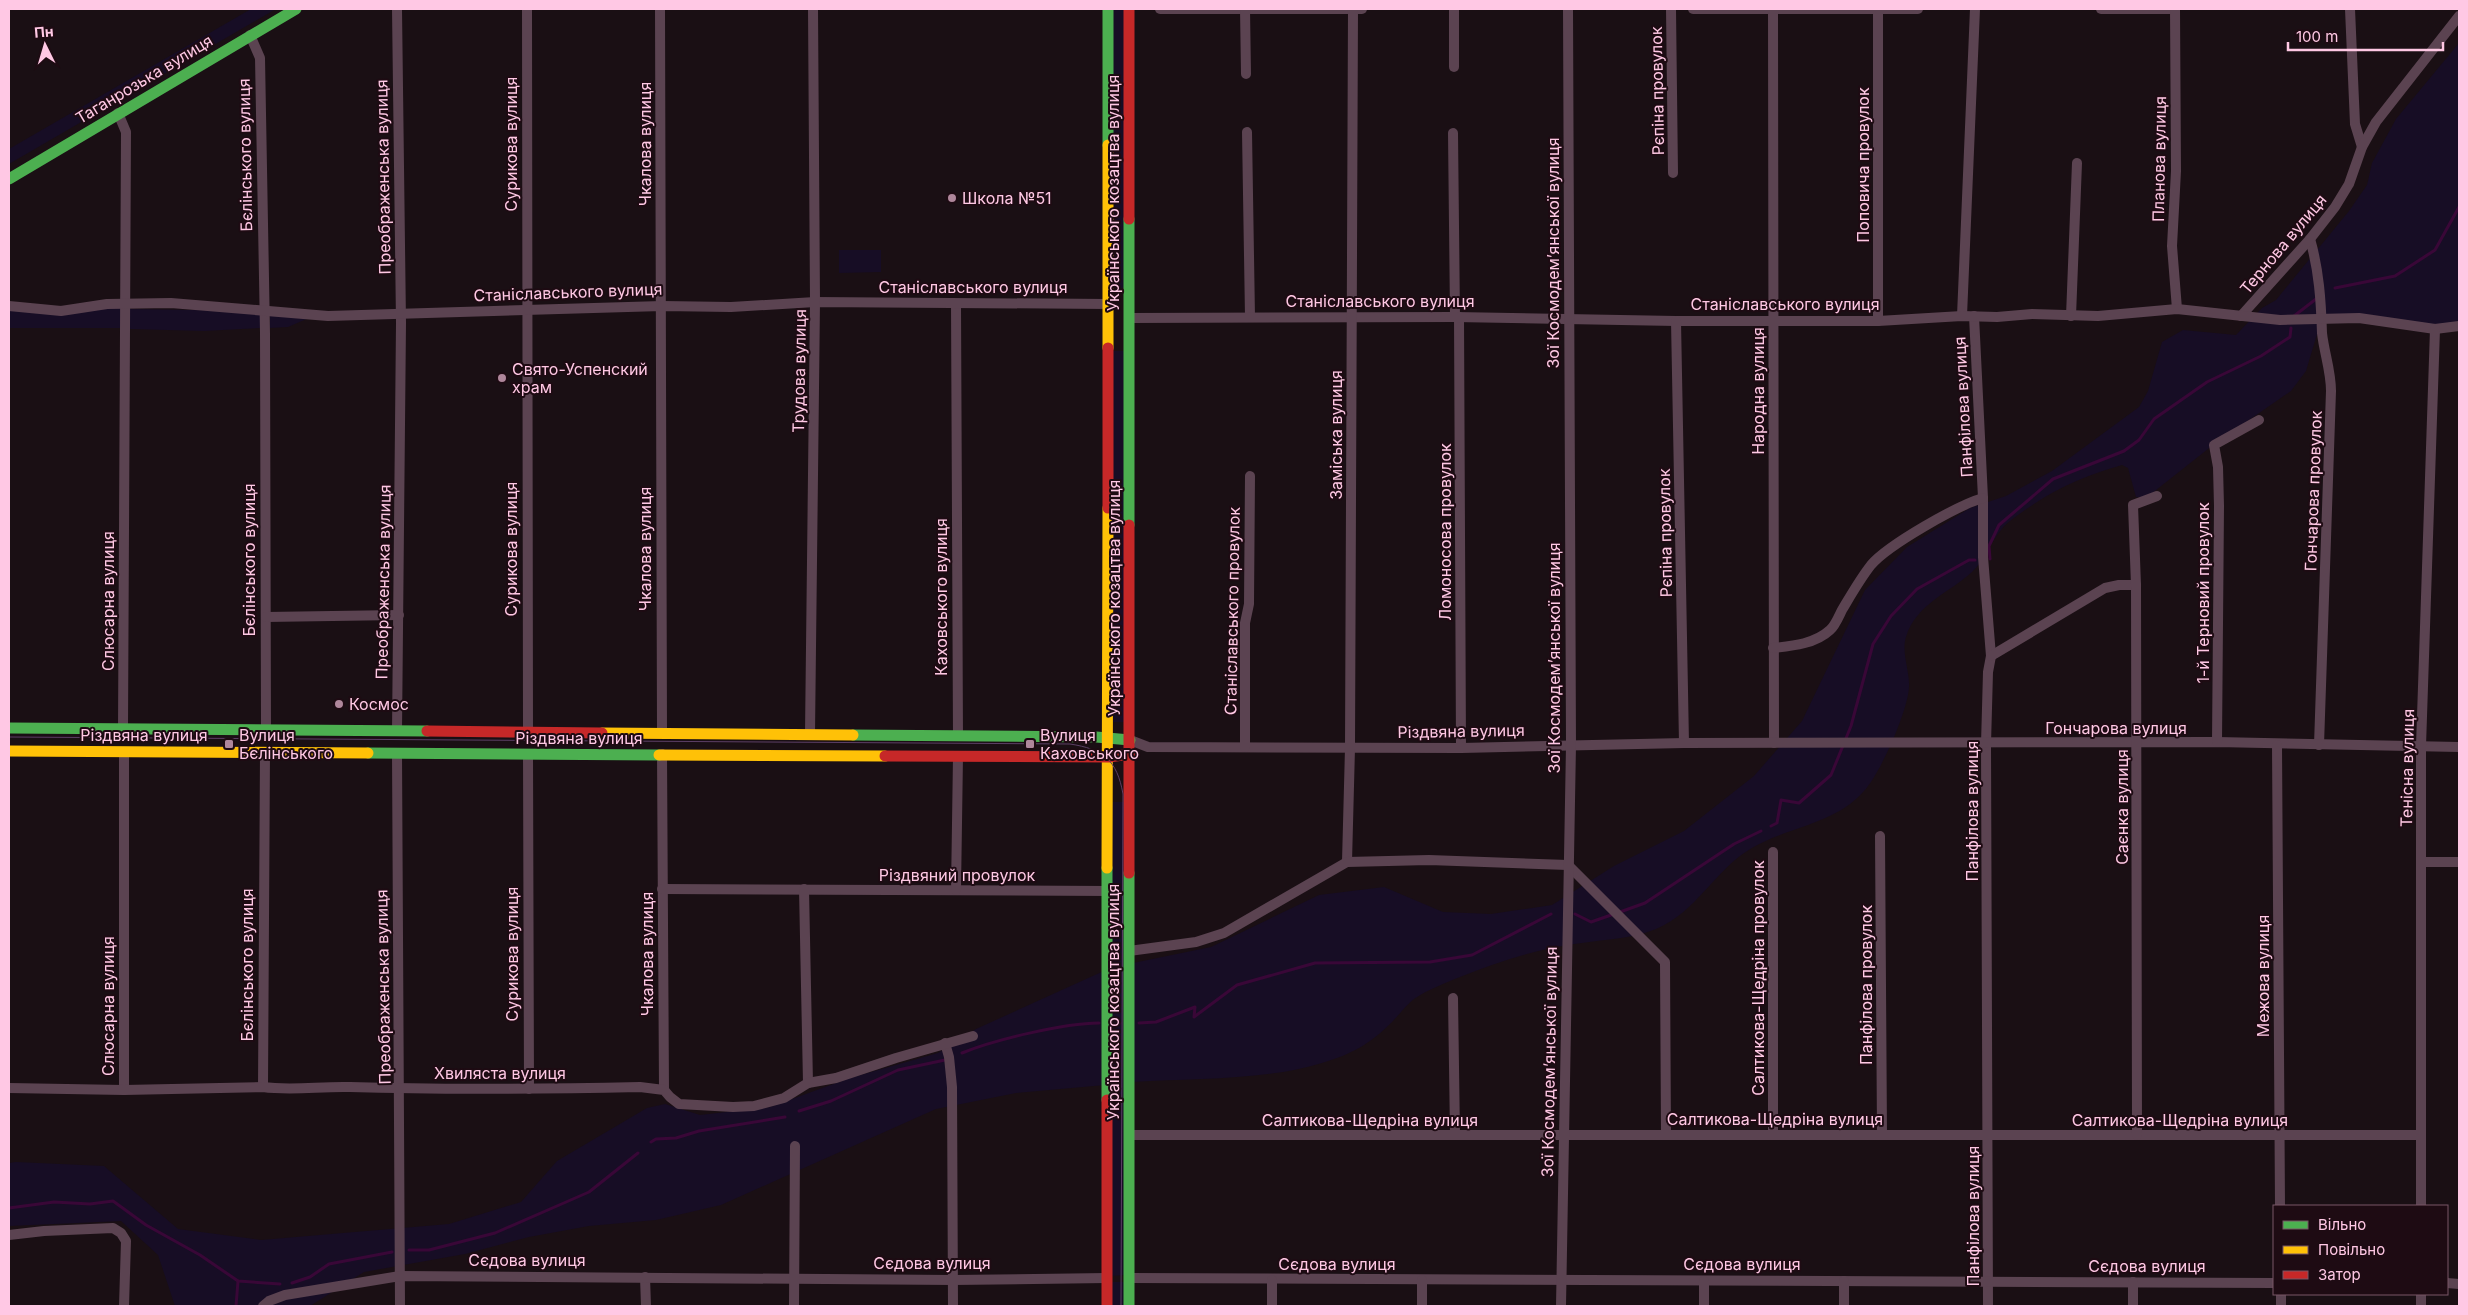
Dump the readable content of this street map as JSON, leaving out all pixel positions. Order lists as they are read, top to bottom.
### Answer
{
  "streets": {
    "main road": [
      "Таганрозька вулиця",
      "Сурикова вулиця",
      "Чкалова вулиця",
      "Бєлінського вулиця",
      "Преображенська вулиця",
      "Українського козацтва вулиця",
      "Станіславського вулиця",
      "Каховського вулиця",
      "Слюсарна вулиця",
      "Різдвяна вулиця",
      "Сєдова вулиця"
    ],
    "street": [
      "Рєпіна провулок",
      "Планова вулиця",
      "Поповича провулок",
      "Тернова вулиця",
      "Зої Космодем’янської вулиця",
      "Трудова вулиця",
      "Народна вулиця",
      "Панфілова вулиця",
      "Заміська вулиця",
      "Гончарова провулок",
      "Ломоносова провулок",
      "1-й Терновий провулок",
      "Станіславського провулок",
      "Гончарова вулиця",
      "Тенісна вулиця",
      "Саєнка вулиця",
      "Різдвяний провулок",
      "Межова вулиця",
      "Салтикова-Щедріна провулок",
      "Панфілова провулок",
      "Хвиляста вулиця",
      "Салтикова-Щедріна вулиця"
    ]
  },
  "crossings": [
    ["Таганрозька вулиця", "Бєлінського вулиця"],
    ["Таганрозька вулиця", "Слюсарна вулиця"],
    ["Рєпіна провулок", "Станіславського вулиця"],
    ["Рєпіна провулок", "Різдвяна вулиця"],
    ["Сурикова вулиця", "Станіславського вулиця"],
    ["Сурикова вулиця", "Різдвяна вулиця"],
    ["Сурикова вулиця", "Хвиляста вулиця"],
    ["Чкалова вулиця", "Станіславського вулиця"],
    ["Чкалова вулиця", "Різдвяна вулиця"],
    ["Чкалова вулиця", "Різдвяний провулок"],
    ["Чкалова вулиця", "Хвиляста вулиця"],
    ["Бєлінського вулиця", "Станіславського вулиця"],
    ["Бєлінського вулиця", "Різдвяна вулиця"],
    ["Бєлінського вулиця", "Хвиляста вулиця"],
    ["Планова вулиця", "Станіславського вулиця"],
    ["Поповича провулок", "Станіславського вулиця"],
    ["Преображенська вулиця", "Станіславського вулиця"],
    ["Преображенська вулиця", "Різдвяна вулиця"],
    ["Преображенська вулиця", "Хвиляста вулиця"],
    ["Преображенська вулиця", "Сєдова вулиця"],
    ["Українського козацтва вулиця", "Станіславського вулиця"],
    ["Українського козацтва вулиця", "Різдвяна вулиця"],
    ["Українського козацтва вулиця", "Різдвяний провулок"],
    ["Українського козацтва вулиця", "Салтикова-Щедріна вулиця"],
    ["Українського козацтва вулиця", "Сєдова вулиця"],
    ["Тернова вулиця", "Станіславського вулиця"],
    ["Тернова вулиця", "Гончарова провулок"],
    ["Зої Космодем’янської вулиця", "Станіславського вулиця"],
    ["Зої Космодем’янської вулиця", "Різдвяна вулиця"],
    ["Зої Космодем’янської вулиця", "Салтикова-Щедріна вулиця"],
    ["Зої Космодем’янської вулиця", "Сєдова вулиця"],
    ["Станіславського вулиця", "Трудова вулиця"],
    ["Станіславського вулиця", "Народна вулиця"],
    ["Станіславського вулиця", "Панфілова вулиця"],
    ["Станіславського вулиця", "Заміська вулиця"],
    ["Станіславського вулиця", "Гончарова провулок"],
    ["Станіславського вулиця", "Ломоносова провулок"],
    ["Станіславського вулиця", "Каховського вулиця"],
    ["Станіславського вулиця", "Слюсарна вулиця"],
    ["Станіславського вулиця", "Тенісна вулиця"],
    ["Трудова вулиця", "Різдвяна вулиця"],
    ["Народна вулиця", "Гончарова вулиця"],
    ["Народна вулиця", "Різдвяна вулиця"],
    ["Панфілова вулиця", "Гончарова вулиця"],
    ["Панфілова вулиця", "Салтикова-Щедріна вулиця"],
    ["Панфілова вулиця", "Сєдова вулиця"],
    ["Заміська вулиця", "Різдвяна вулиця"],
    ["Гончарова провулок", "Гончарова вулиця"],
    ["Ломоносова провулок", "Різдвяна вулиця"],
    ["1-й Терновий провулок", "Гончарова вулиця"],
    ["Каховського вулиця", "Різдвяна вулиця"],
    ["Каховського вулиця", "Різдвяний провулок"],
    ["Слюсарна вулиця", "Різдвяна вулиця"],
    ["Слюсарна вулиця", "Хвиляста вулиця"],
    ["Станіславського провулок", "Різдвяна вулиця"],
    ["Гончарова вулиця", "Різдвяна вулиця"],
    ["Гончарова вулиця", "Тенісна вулиця"],
    ["Гончарова вулиця", "Саєнка вулиця"],
    ["Гончарова вулиця", "Межова вулиця"],
    ["Тенісна вулиця", "Салтикова-Щедріна вулиця"],
    ["Саєнка вулиця", "Салтикова-Щедріна вулиця"],
    ["Межова вулиця", "Салтикова-Щедріна вулиця"],
    ["Салтикова-Щедріна провулок", "Салтикова-Щедріна вулиця"],
    ["Панфілова провулок", "Салтикова-Щедріна вулиця"]
  ],
  "places": {
    "other": ["Школа №51", "Свято-Успенский храм", "Космос"],
    "transit": ["Вулиця Бєлінського", "Вулиця Каховського"]
  },
  "legend": ["Вільно", "Повільно", "Затор"],
  "scale_bar": "100 m",
  "north": "top"
}
